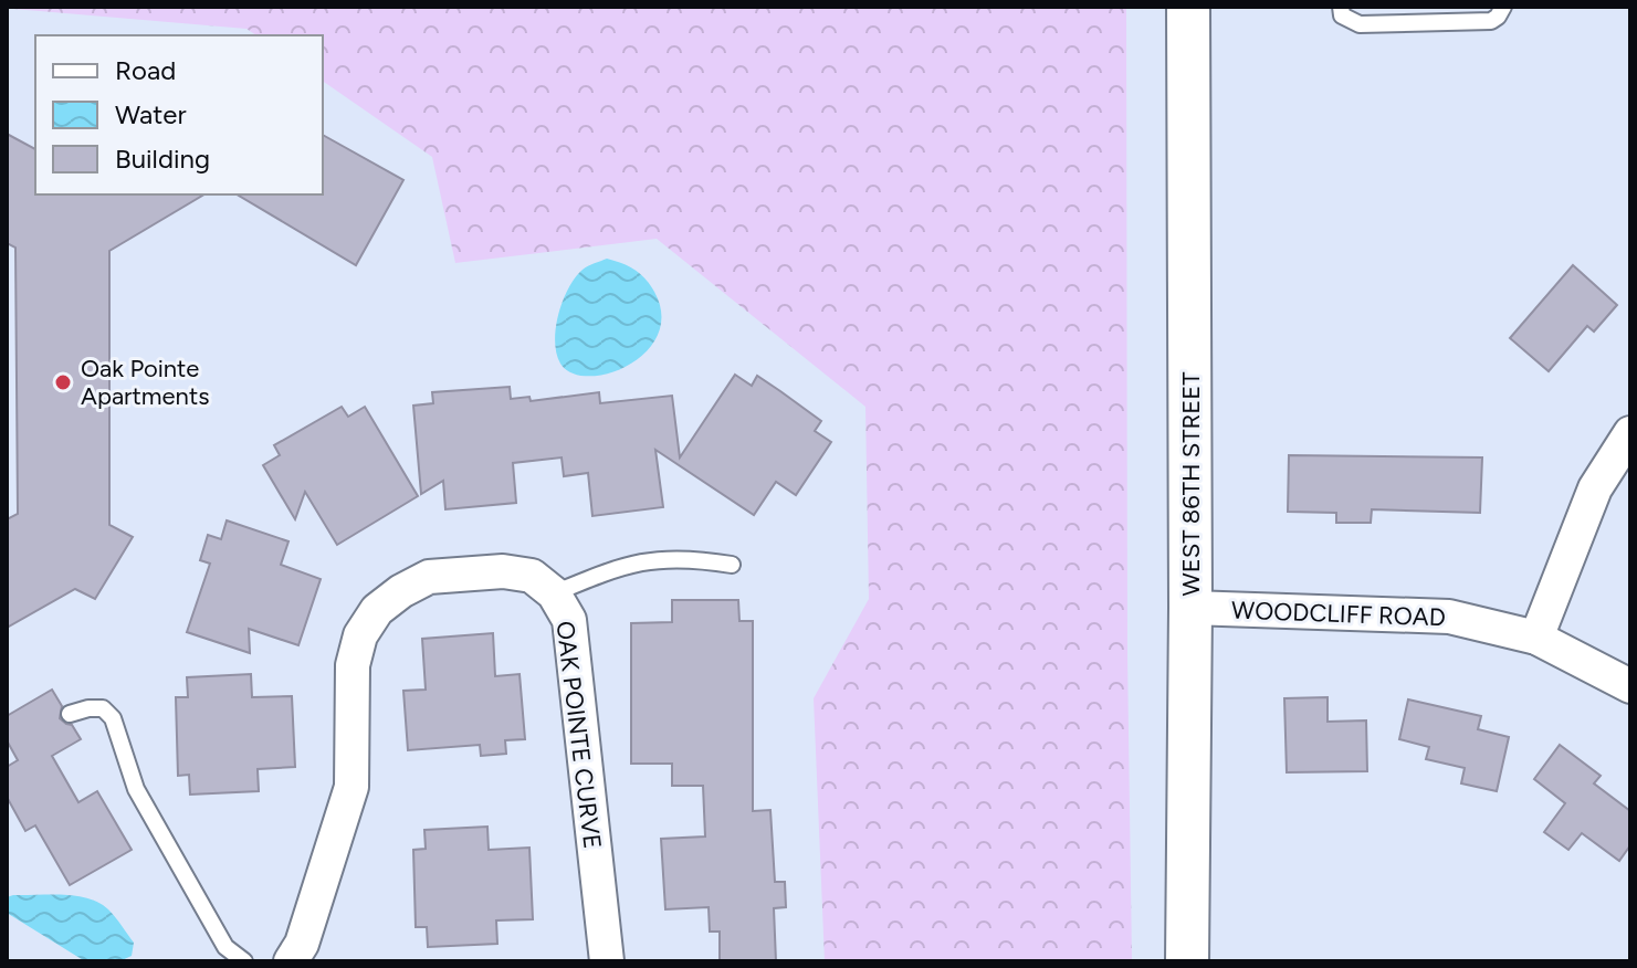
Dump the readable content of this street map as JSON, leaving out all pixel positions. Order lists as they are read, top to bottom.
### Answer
{
  "streets": {
    "street": ["WEST 86TH STREET", "WOODCLIFF ROAD", "OAK POINTE CURVE"]
  },
  "crossings": [
    ["WEST 86TH STREET", "WOODCLIFF ROAD"]
  ],
  "places": ["Oak Pointe Apartments"],
  "legend": ["Road", "Water", "Building"]
}
